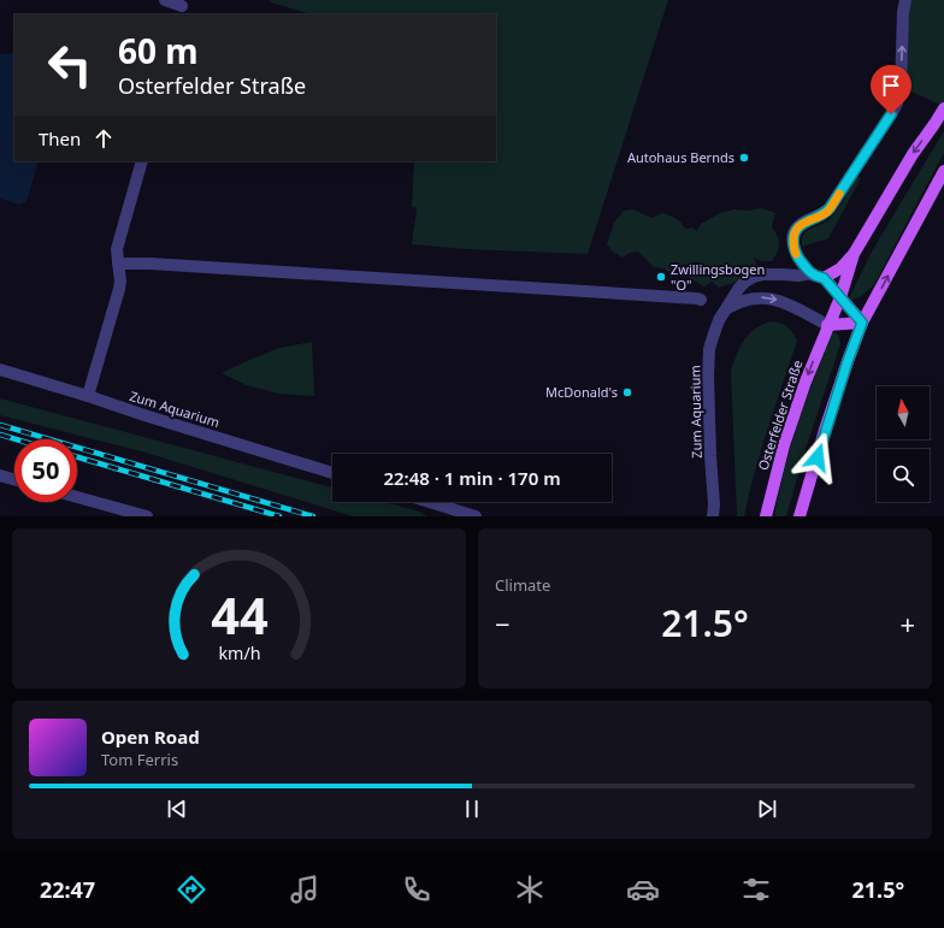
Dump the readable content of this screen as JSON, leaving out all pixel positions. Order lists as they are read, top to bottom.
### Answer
{
  "streets": {
    "main road": ["Osterfelder Straße"],
    "street": ["Zum Aquarium"]
  },
  "places": ["Autohaus Bernds", "Zwillingsbogen \"O\"", "McDonald's"],
  "north": "top",
  "page": {
    "turn": ["60 m", "Osterfelder Straße"],
    "then": "Then",
    "limit": "50",
    "trip": "22:48 · 1 min · 170 m",
    "tile": "Climate",
    "heat": ["−", "21.5°", "+"],
    "song": ["Open Road", "Tom Ferris"],
    "tabs": ["22:47", "21.5°"],
    "gauge": ["44", "km/h"]
  }
}
